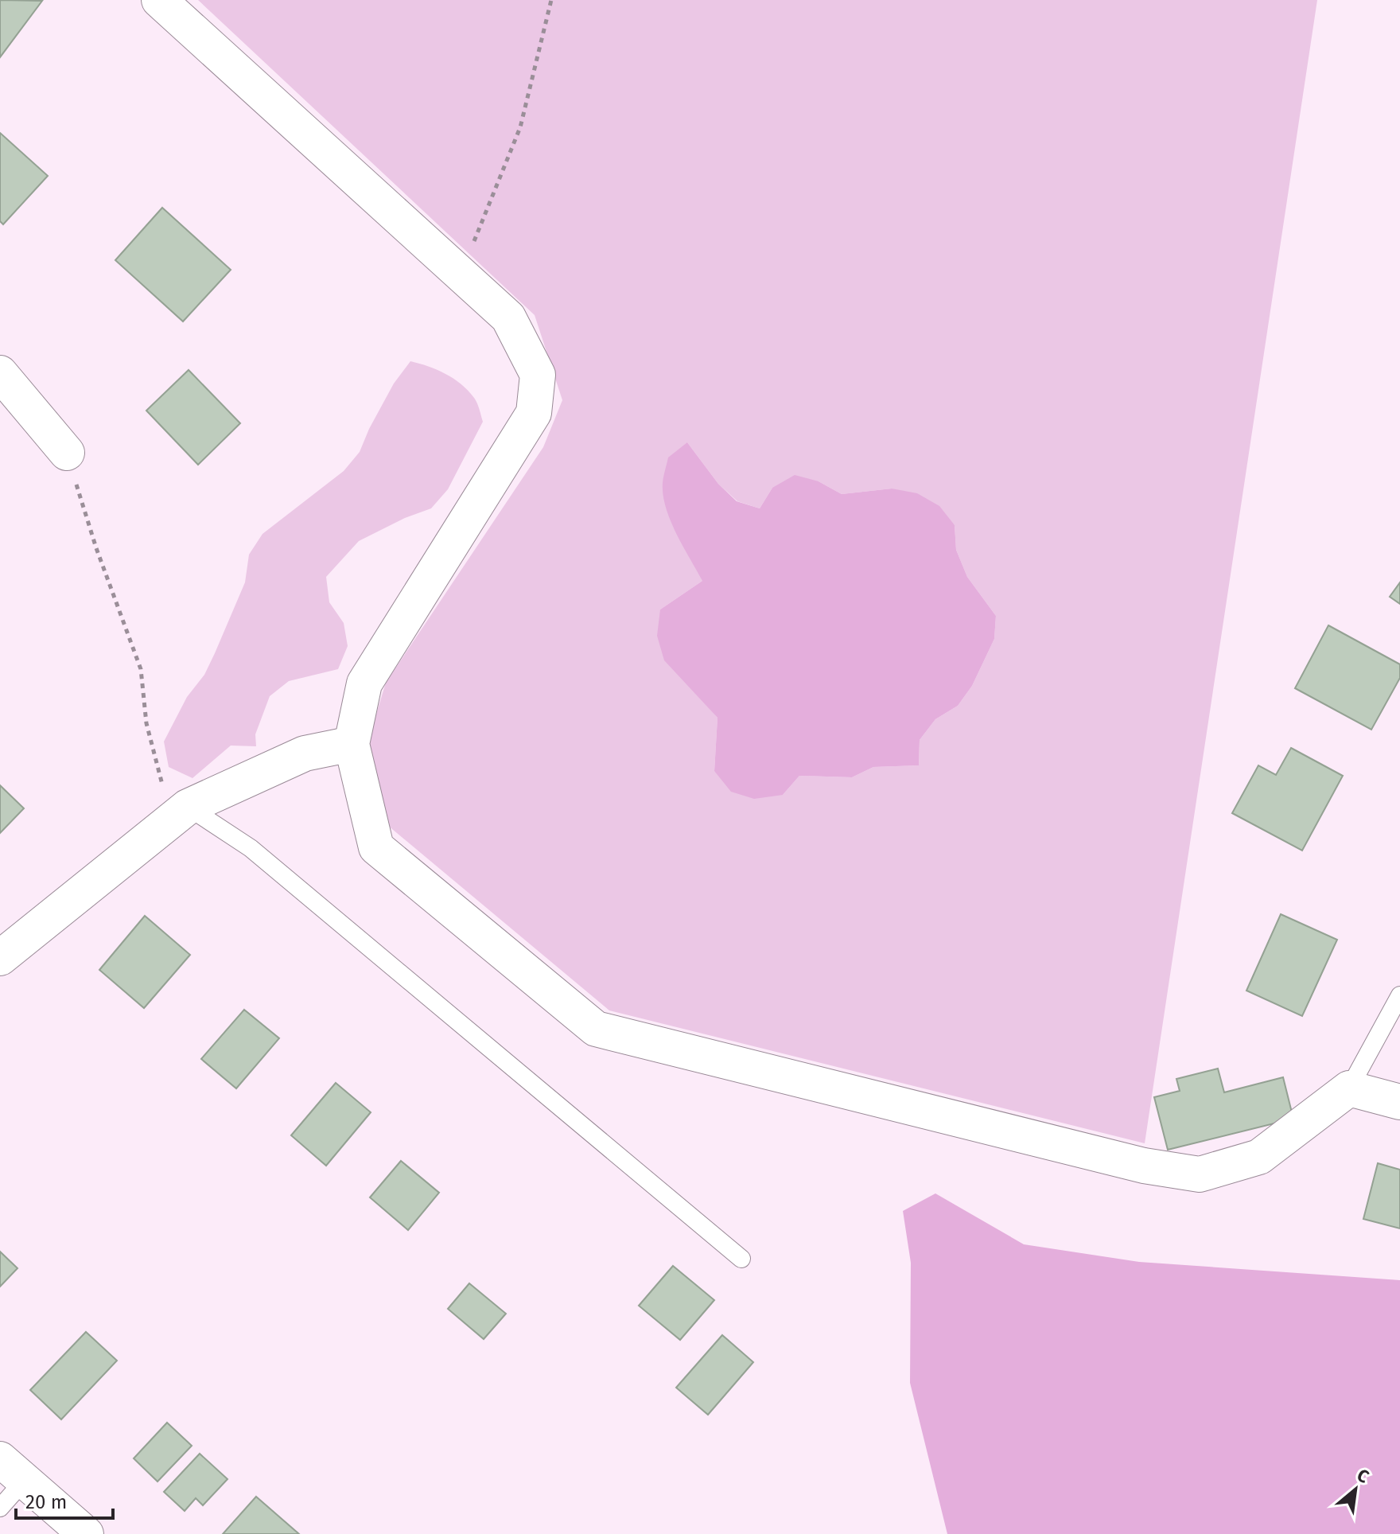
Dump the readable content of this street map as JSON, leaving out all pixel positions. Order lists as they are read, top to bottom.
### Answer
{
  "scale_bar": "20 m",
  "north": "top right"
}
